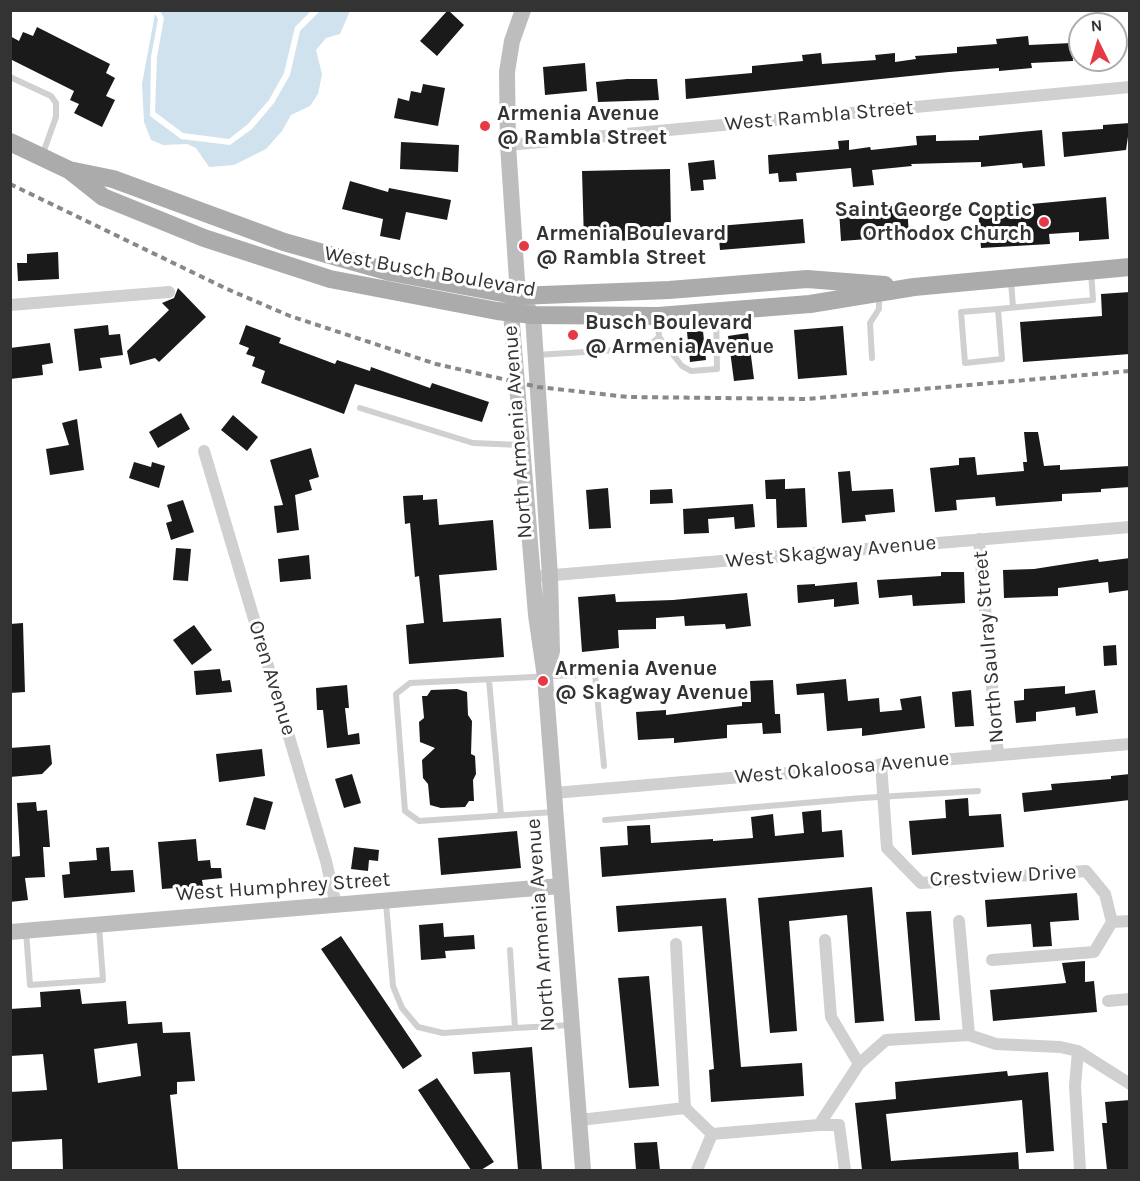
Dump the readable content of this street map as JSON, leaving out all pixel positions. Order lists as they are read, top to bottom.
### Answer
{
  "streets": {
    "main road": ["West Busch Boulevard", "North Armenia Avenue", "West Humphrey Street"],
    "street": [
      "West Rambla Street",
      "West Skagway Avenue",
      "North Saulray Street",
      "Oren Avenue",
      "West Okaloosa Avenue",
      "Crestview Drive"
    ]
  },
  "crossings": [
    ["West Rambla Street", "North Armenia Avenue"],
    ["West Busch Boulevard", "North Armenia Avenue"],
    ["North Armenia Avenue", "West Skagway Avenue"],
    ["North Armenia Avenue", "West Okaloosa Avenue"],
    ["North Armenia Avenue", "West Humphrey Street"],
    ["West Skagway Avenue", "North Saulray Street"],
    ["North Saulray Street", "West Okaloosa Avenue"],
    ["Oren Avenue", "West Humphrey Street"],
    ["West Okaloosa Avenue", "Crestview Drive"]
  ],
  "places": [
    "Armenia Avenue @ Rambla Street",
    "Saint George Coptic Orthodox Church",
    "Armenia Boulevard @ Rambla Street",
    "Busch Boulevard @ Armenia Avenue",
    "Armenia Avenue @ Skagway Avenue"
  ],
  "north": "top"
}
